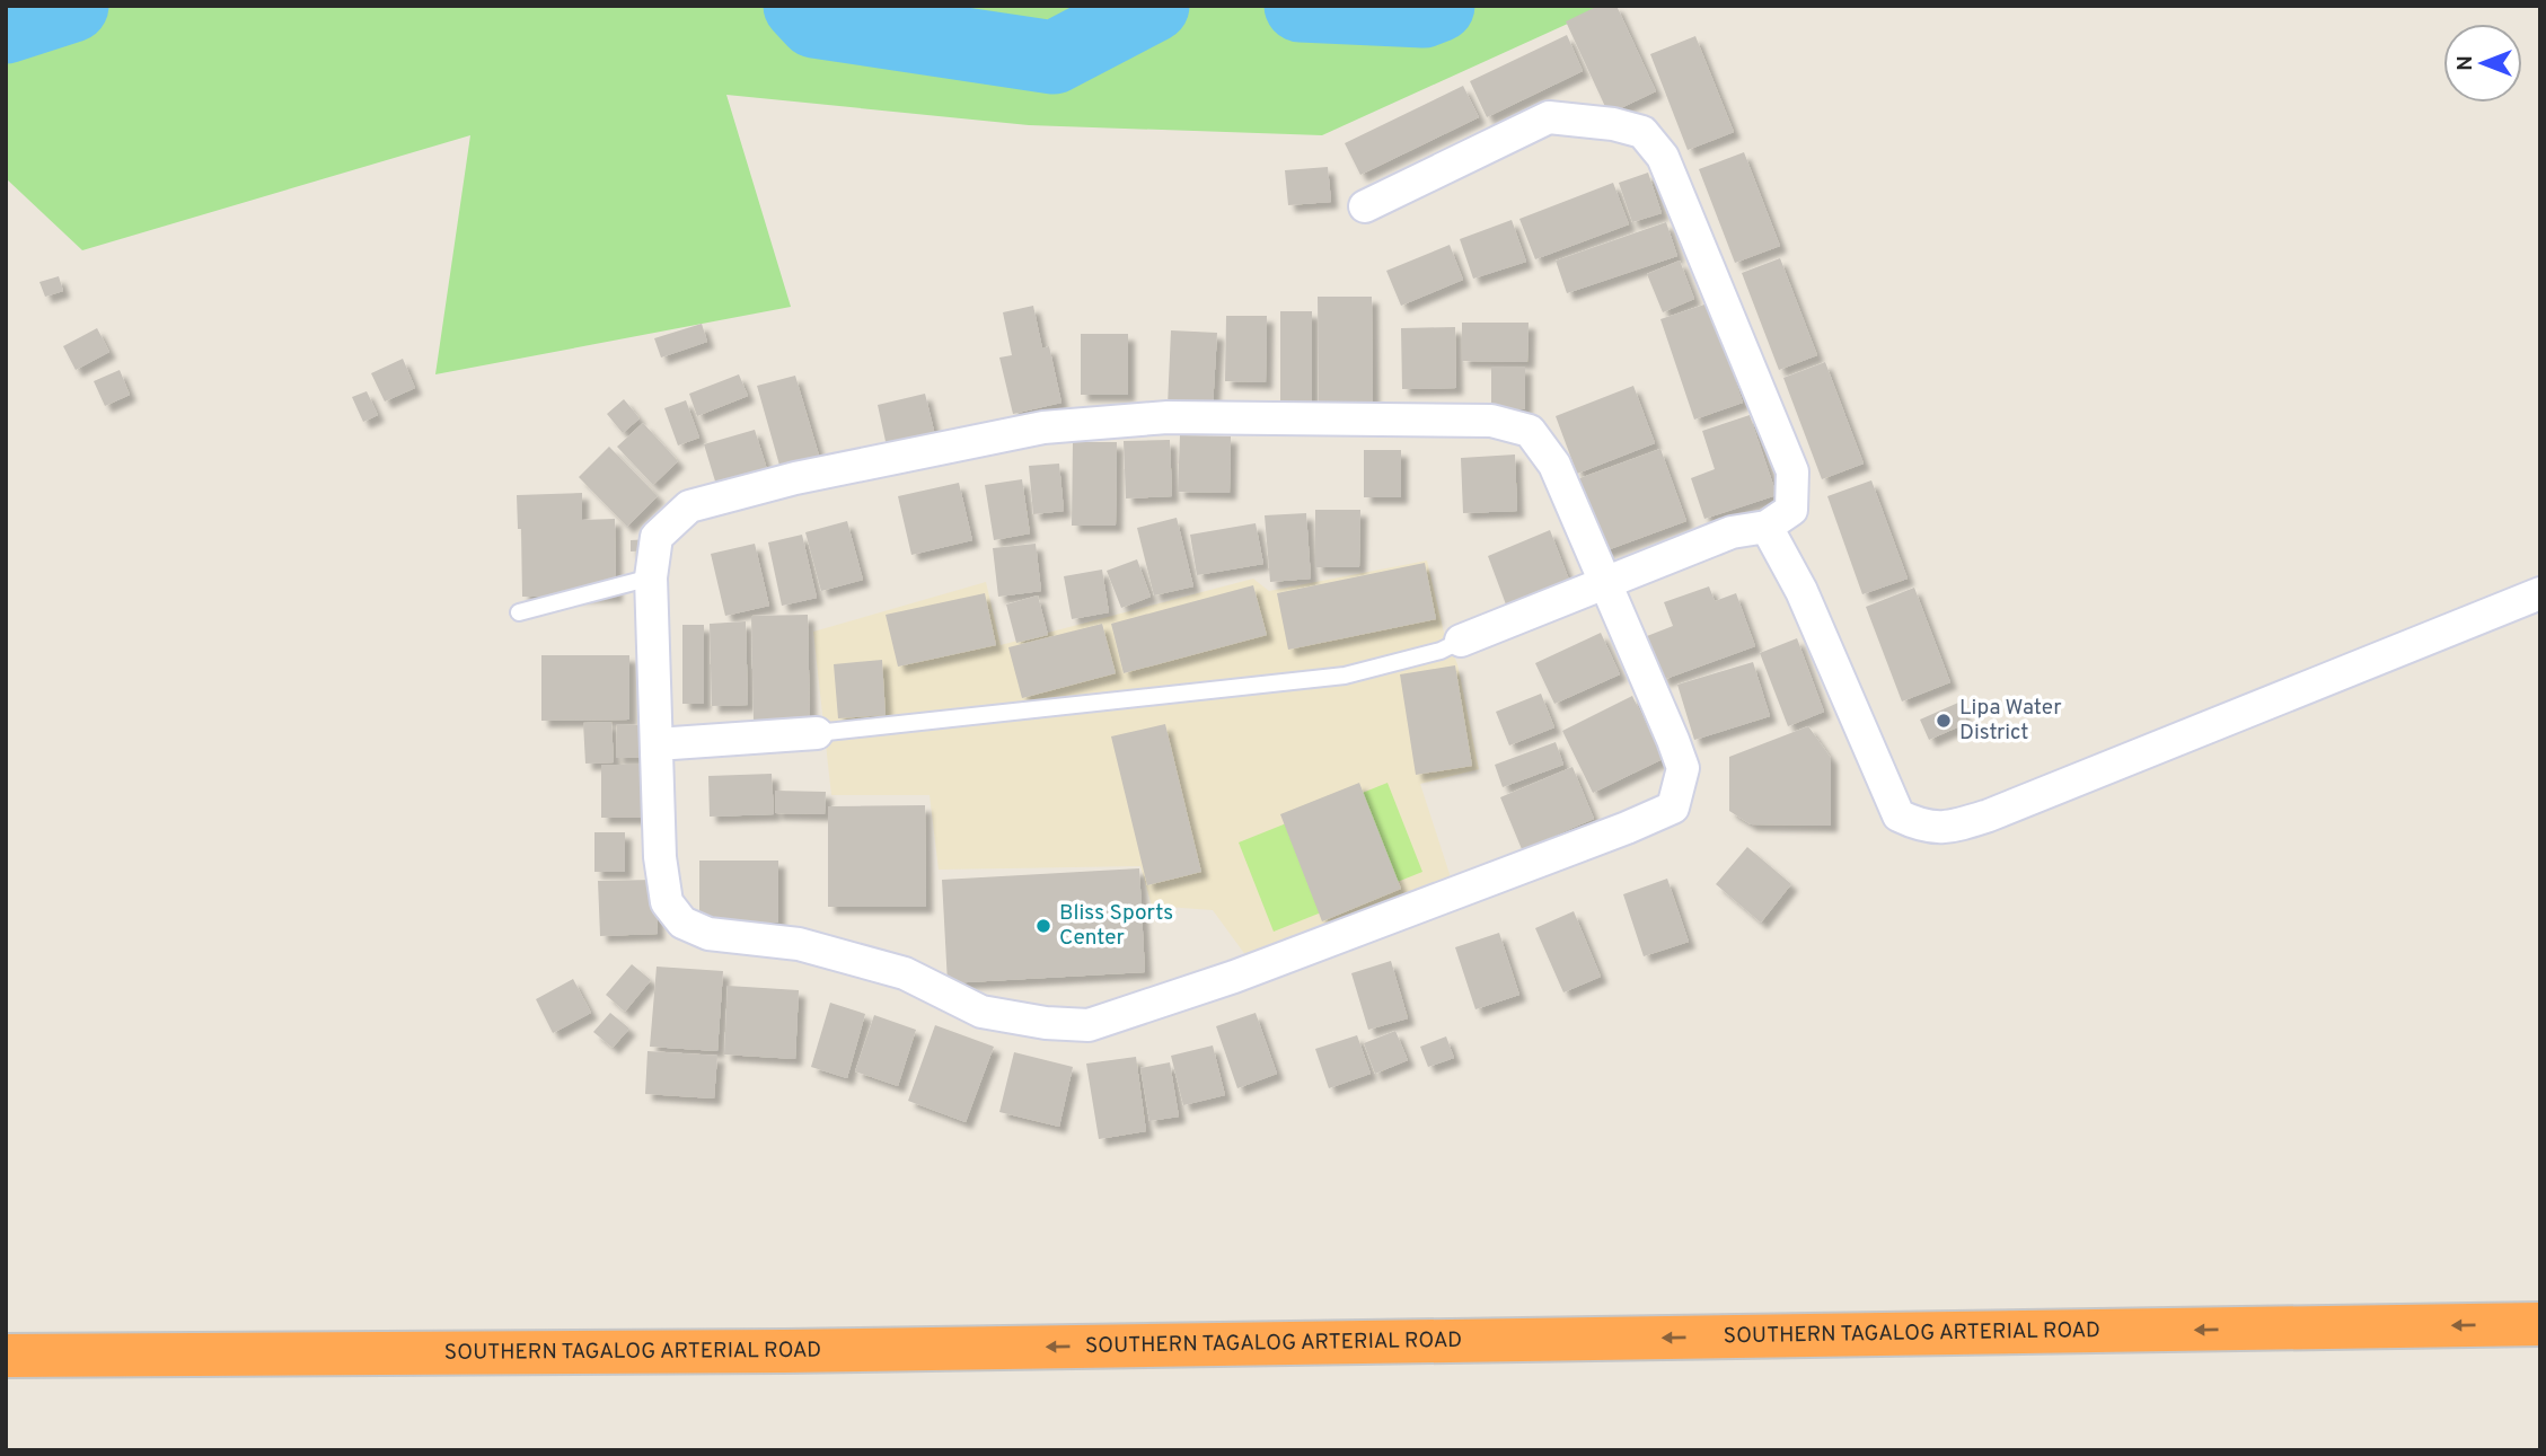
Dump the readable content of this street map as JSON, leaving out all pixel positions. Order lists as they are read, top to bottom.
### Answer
{
  "streets": {
    "highway": ["SOUTHERN TAGALOG ARTERIAL ROAD"]
  },
  "one_way": ["SOUTHERN TAGALOG ARTERIAL ROAD"],
  "places": ["Lipa Water District", "Bliss Sports Center"],
  "north": "left"
}
